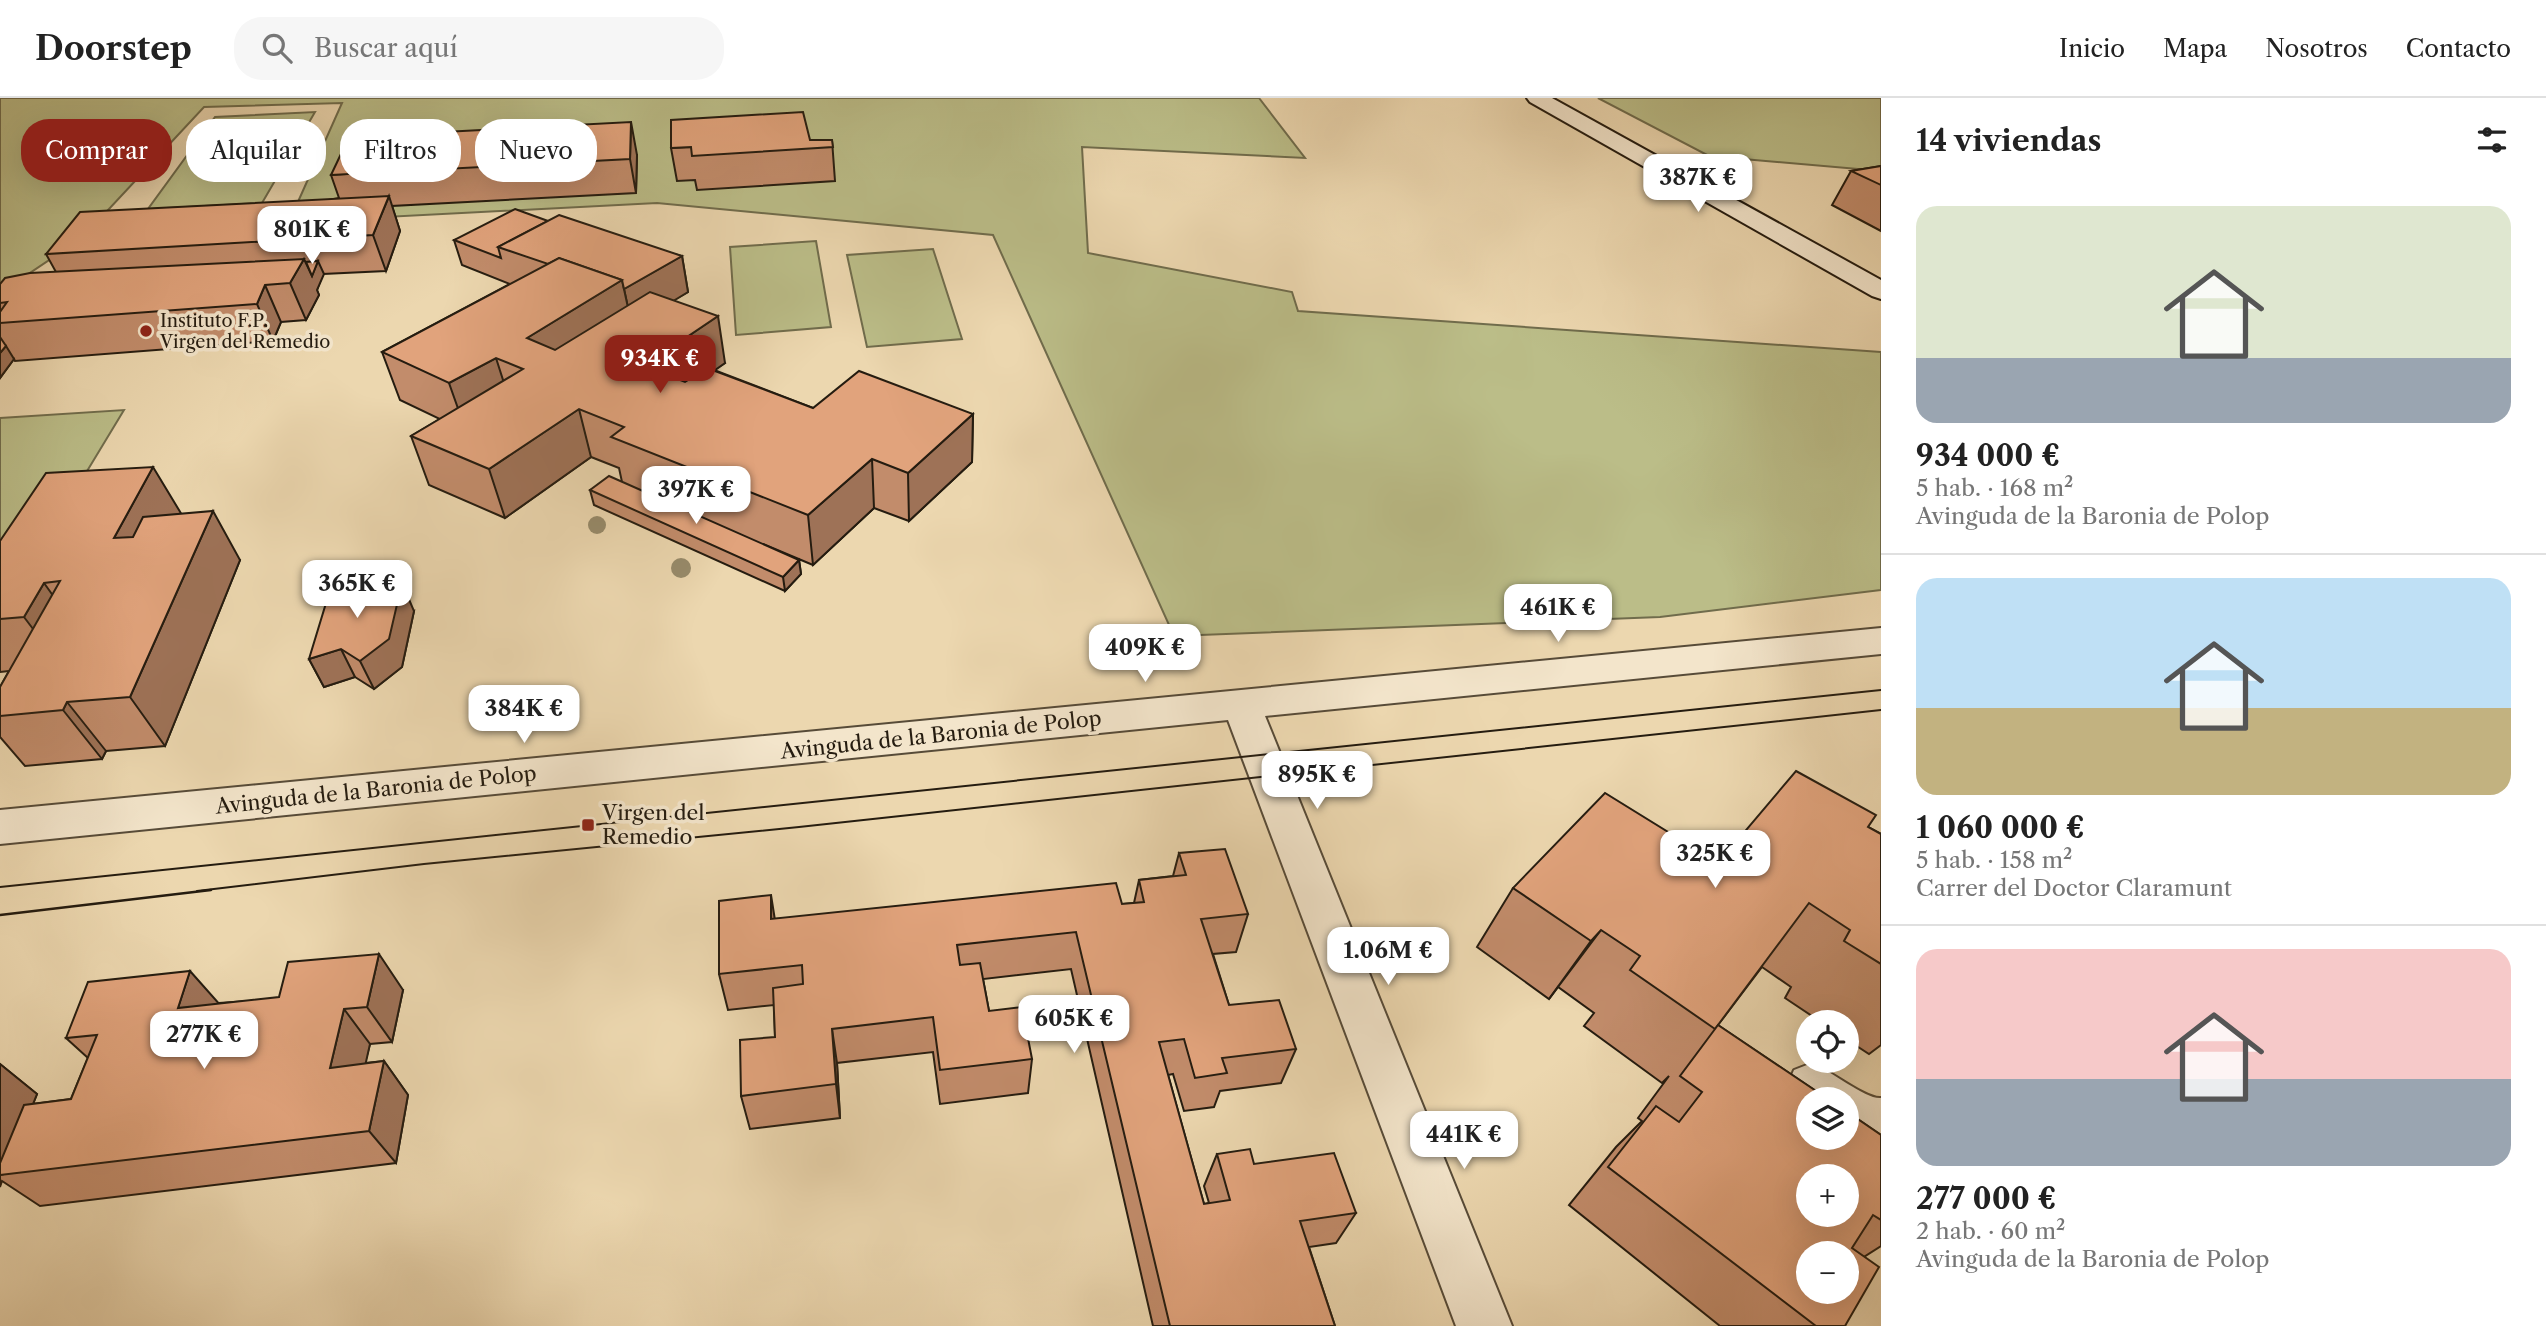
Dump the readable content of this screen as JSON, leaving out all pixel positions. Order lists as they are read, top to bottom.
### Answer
{
  "streets": {
    "street": ["Avinguda de la Baronia de Polop"]
  },
  "places": {
    "other": ["Instituto F.P. Virgen del Remedio"],
    "transit": ["Virgen del Remedio"]
  },
  "page": {
    "header": "Doorstep",
    "search": "Buscar aquí",
    "nav": [
      "Inicio",
      "Mapa",
      "Nosotros",
      "Contacto"
    ],
    "heading": "14 viviendas",
    "chip": [
      "Comprar",
      "Alquilar",
      "Filtros",
      "Nuevo"
    ],
    "price": [
      "387K €",
      "801K €",
      "934K €",
      "397K €",
      "365K €",
      "461K €",
      "409K €",
      "384K €",
      "895K €",
      "325K €",
      "1.06M €",
      "605K €",
      "277K €",
      "441K €"
    ],
    "list": [
      {
        "name": "934 000 €",
        "note": "5 hab. · 168 m² · Avinguda de la Baronia de Polop"
      },
      {
        "name": "1 060 000 €",
        "note": "5 hab. · 158 m² · Carrer del Doctor Claramunt"
      },
      {
        "name": "277 000 €",
        "note": "2 hab. · 60 m² · Avinguda de la Baronia de Polop"
      }
    ],
    "map_buttons": ["+", "−"]
  }
}
